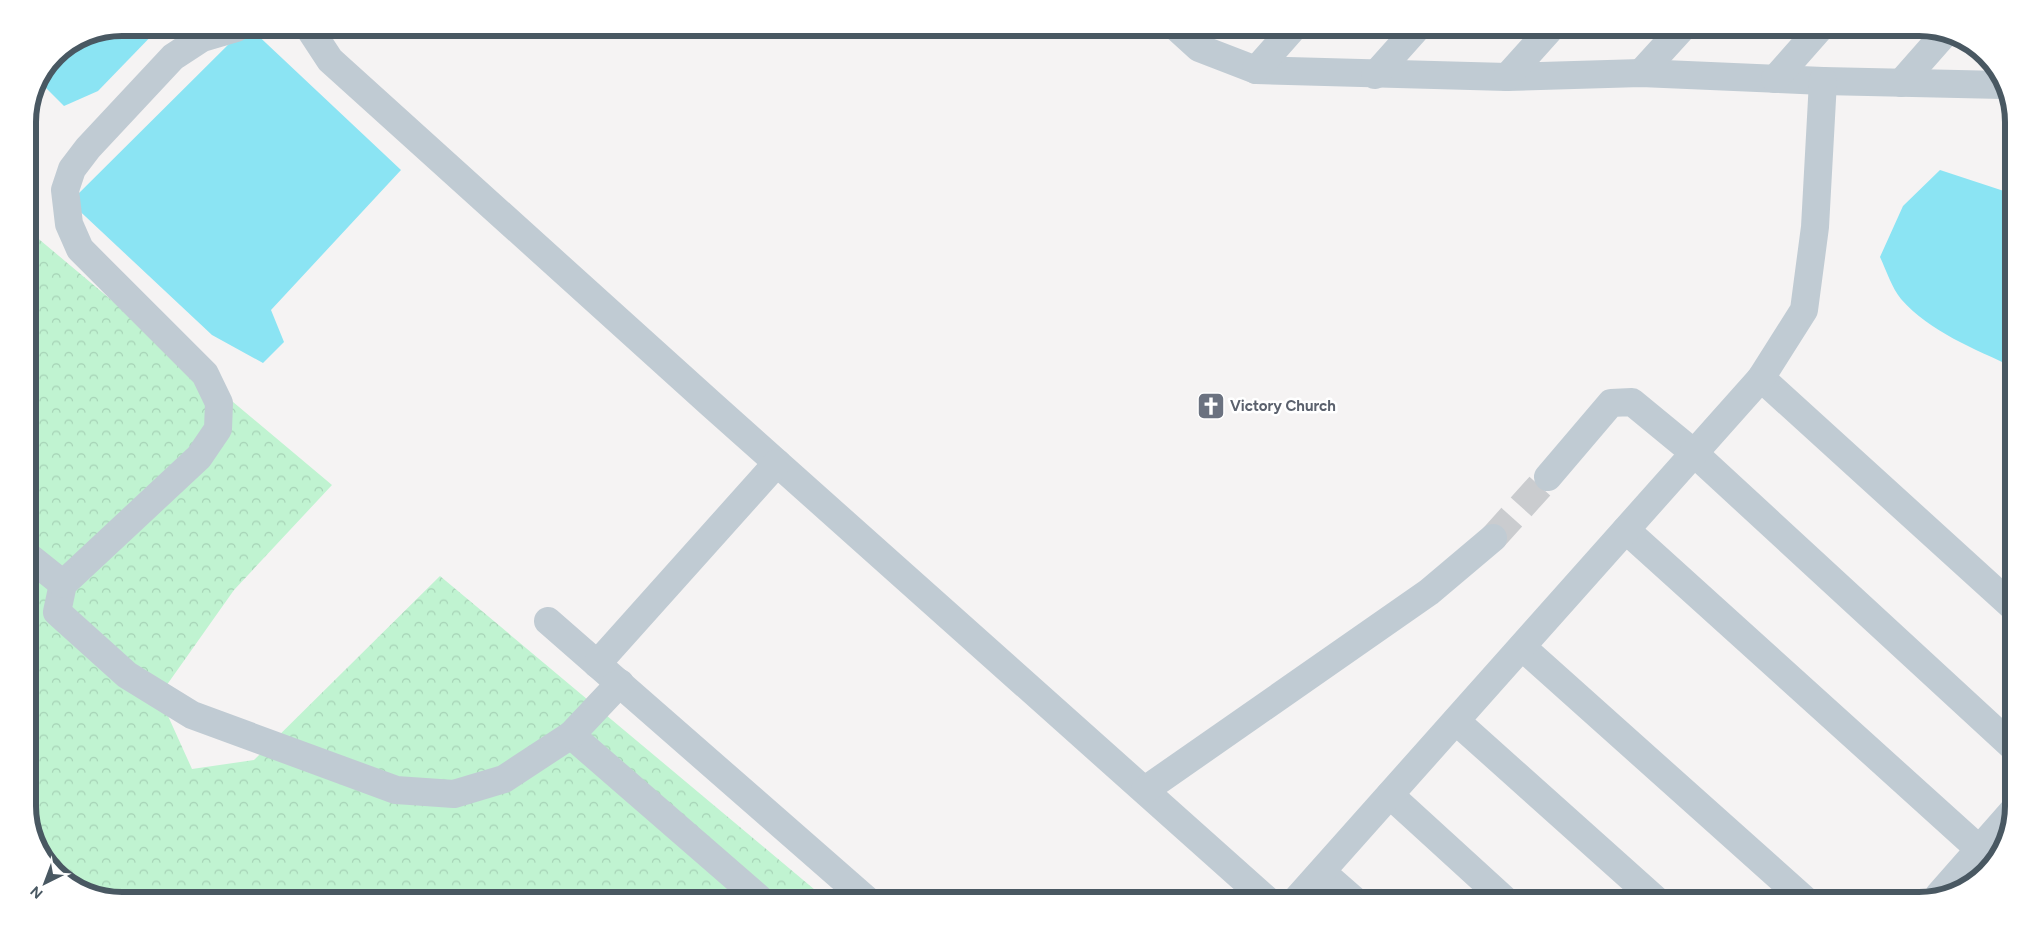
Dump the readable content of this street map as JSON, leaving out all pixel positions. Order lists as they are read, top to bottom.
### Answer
{
  "places": {
    "church": ["Victory Church"]
  },
  "north": "bottom left"
}
